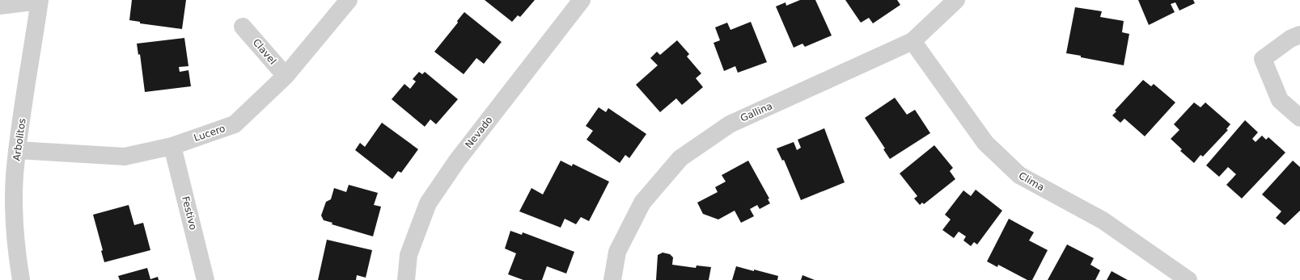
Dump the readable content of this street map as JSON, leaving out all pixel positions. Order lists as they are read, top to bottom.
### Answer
{
  "streets": {
    "street": [
      "Clavel",
      "Gallina",
      "Nevado",
      "Lucero",
      "Arbolitos",
      "Clima",
      "Festivo"
    ]
  },
  "crossings": [
    ["Clavel", "Lucero"],
    ["Gallina", "Clima"],
    ["Lucero", "Arbolitos"],
    ["Lucero", "Festivo"]
  ]
}
